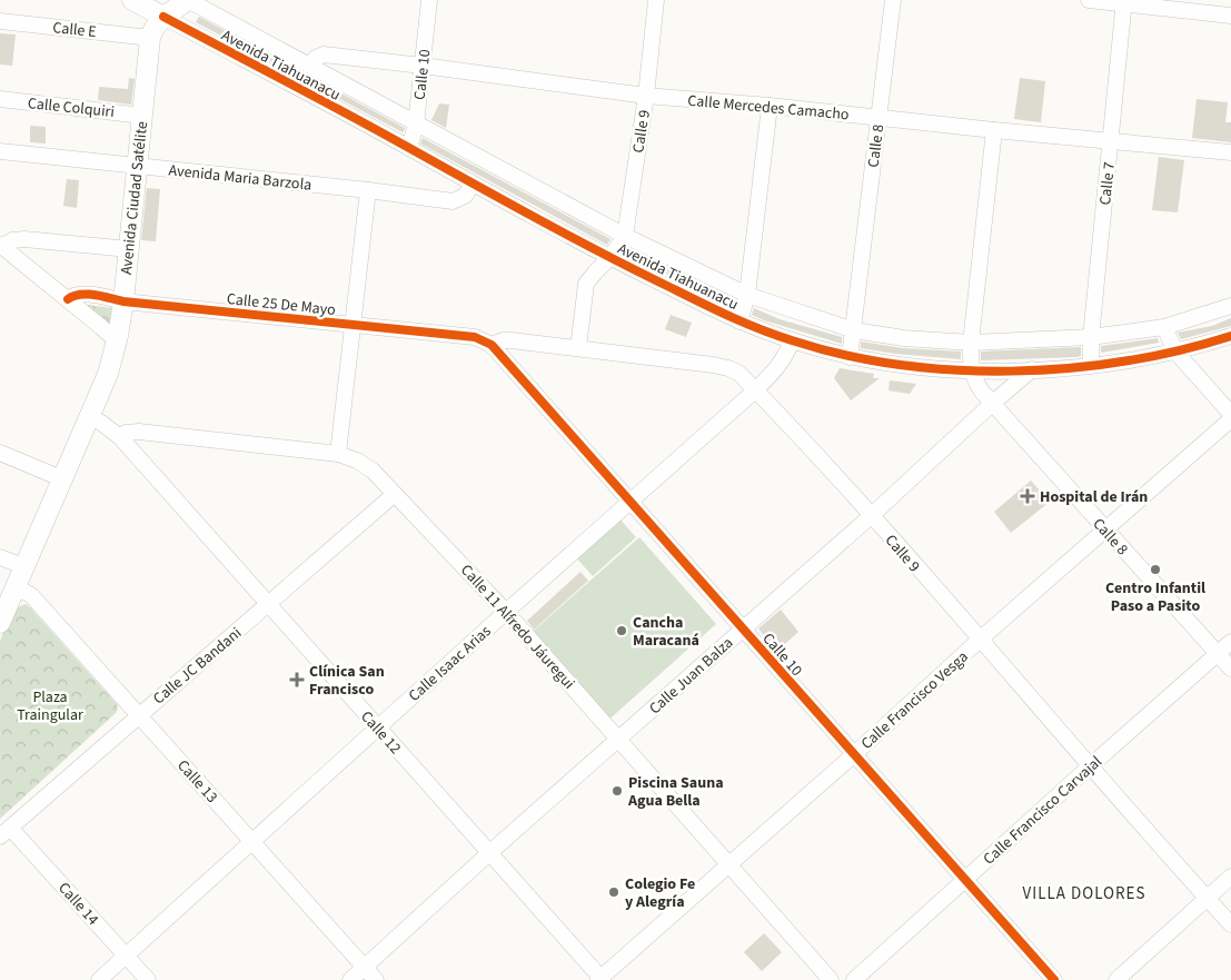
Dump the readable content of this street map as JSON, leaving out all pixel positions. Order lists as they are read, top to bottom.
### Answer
{
  "streets": {
    "main road": ["Avenida Tiahuanacu", "Avenida Ciudad Satélite"],
    "street": [
      "Calle E",
      "Calle 10",
      "Calle Colquiri",
      "Calle Mercedes Camacho",
      "Calle 9",
      "Calle 8",
      "Avenida Maria Barzola",
      "Calle 7",
      "Calle 25 De Mayo",
      "Calle 11 Alfredo Jáuregui",
      "Calle Isaac Arias",
      "Calle JC Bandani",
      "Calle Juan Balza",
      "Calle Francisco Vesga",
      "Calle 12",
      "Calle 13",
      "Calle Francisco Carvajal",
      "Calle 14"
    ]
  },
  "crossings": [
    ["Calle E", "Avenida Ciudad Satélite"],
    ["Avenida Tiahuanacu", "Calle 10"],
    ["Avenida Tiahuanacu", "Calle Mercedes Camacho"],
    ["Avenida Tiahuanacu", "Calle 9"],
    ["Avenida Tiahuanacu", "Calle 8"],
    ["Avenida Tiahuanacu", "Avenida Maria Barzola"],
    ["Avenida Tiahuanacu", "Calle 7"],
    ["Avenida Tiahuanacu", "Avenida Ciudad Satélite"],
    ["Avenida Tiahuanacu", "Calle Isaac Arias"],
    ["Avenida Tiahuanacu", "Calle Juan Balza"],
    ["Calle 10", "Calle Mercedes Camacho"],
    ["Calle 10", "Calle 9"],
    ["Calle 10", "Calle 25 De Mayo"],
    ["Calle 10", "Calle Isaac Arias"],
    ["Calle 10", "Calle Juan Balza"],
    ["Calle 10", "Calle Francisco Vesga"],
    ["Calle 10", "Calle Francisco Carvajal"],
    ["Calle Colquiri", "Avenida Ciudad Satélite"],
    ["Calle Mercedes Camacho", "Calle 9"],
    ["Calle Mercedes Camacho", "Calle 8"],
    ["Calle Mercedes Camacho", "Calle 7"],
    ["Calle 9", "Calle 25 De Mayo"],
    ["Calle 9", "Calle Isaac Arias"],
    ["Calle 9", "Calle Juan Balza"],
    ["Calle 9", "Calle Francisco Vesga"],
    ["Calle 9", "Calle Francisco Carvajal"],
    ["Calle 8", "Calle Juan Balza"],
    ["Calle 8", "Calle Francisco Vesga"],
    ["Calle 8", "Calle Francisco Carvajal"],
    ["Avenida Maria Barzola", "Avenida Ciudad Satélite"],
    ["Avenida Ciudad Satélite", "Calle 25 De Mayo"],
    ["Avenida Ciudad Satélite", "Calle 12"],
    ["Avenida Ciudad Satélite", "Calle 13"],
    ["Calle 11 Alfredo Jáuregui", "Calle Isaac Arias"],
    ["Calle 11 Alfredo Jáuregui", "Calle JC Bandani"],
    ["Calle 11 Alfredo Jáuregui", "Calle Juan Balza"],
    ["Calle 11 Alfredo Jáuregui", "Calle Francisco Vesga"],
    ["Calle 11 Alfredo Jáuregui", "Calle 12"],
    ["Calle Isaac Arias", "Calle 12"],
    ["Calle Isaac Arias", "Calle 13"],
    ["Calle Isaac Arias", "Calle 14"],
    ["Calle JC Bandani", "Calle 12"],
    ["Calle JC Bandani", "Calle 13"],
    ["Calle JC Bandani", "Calle 14"],
    ["Calle Juan Balza", "Calle 12"],
    ["Calle Juan Balza", "Calle 13"],
    ["Calle Francisco Vesga", "Calle 12"]
  ],
  "districts": ["VILLA DOLORES"],
  "parks": ["Plaza Traingular"],
  "places": {
    "health": ["Hospital de Irán", "Clínica San Francisco"],
    "other": [
      "Centro Infantil Paso a Pasito",
      "Cancha Maracaná",
      "Piscina Sauna Agua Bella",
      "Colegio Fe y Alegría"
    ]
  }
}
